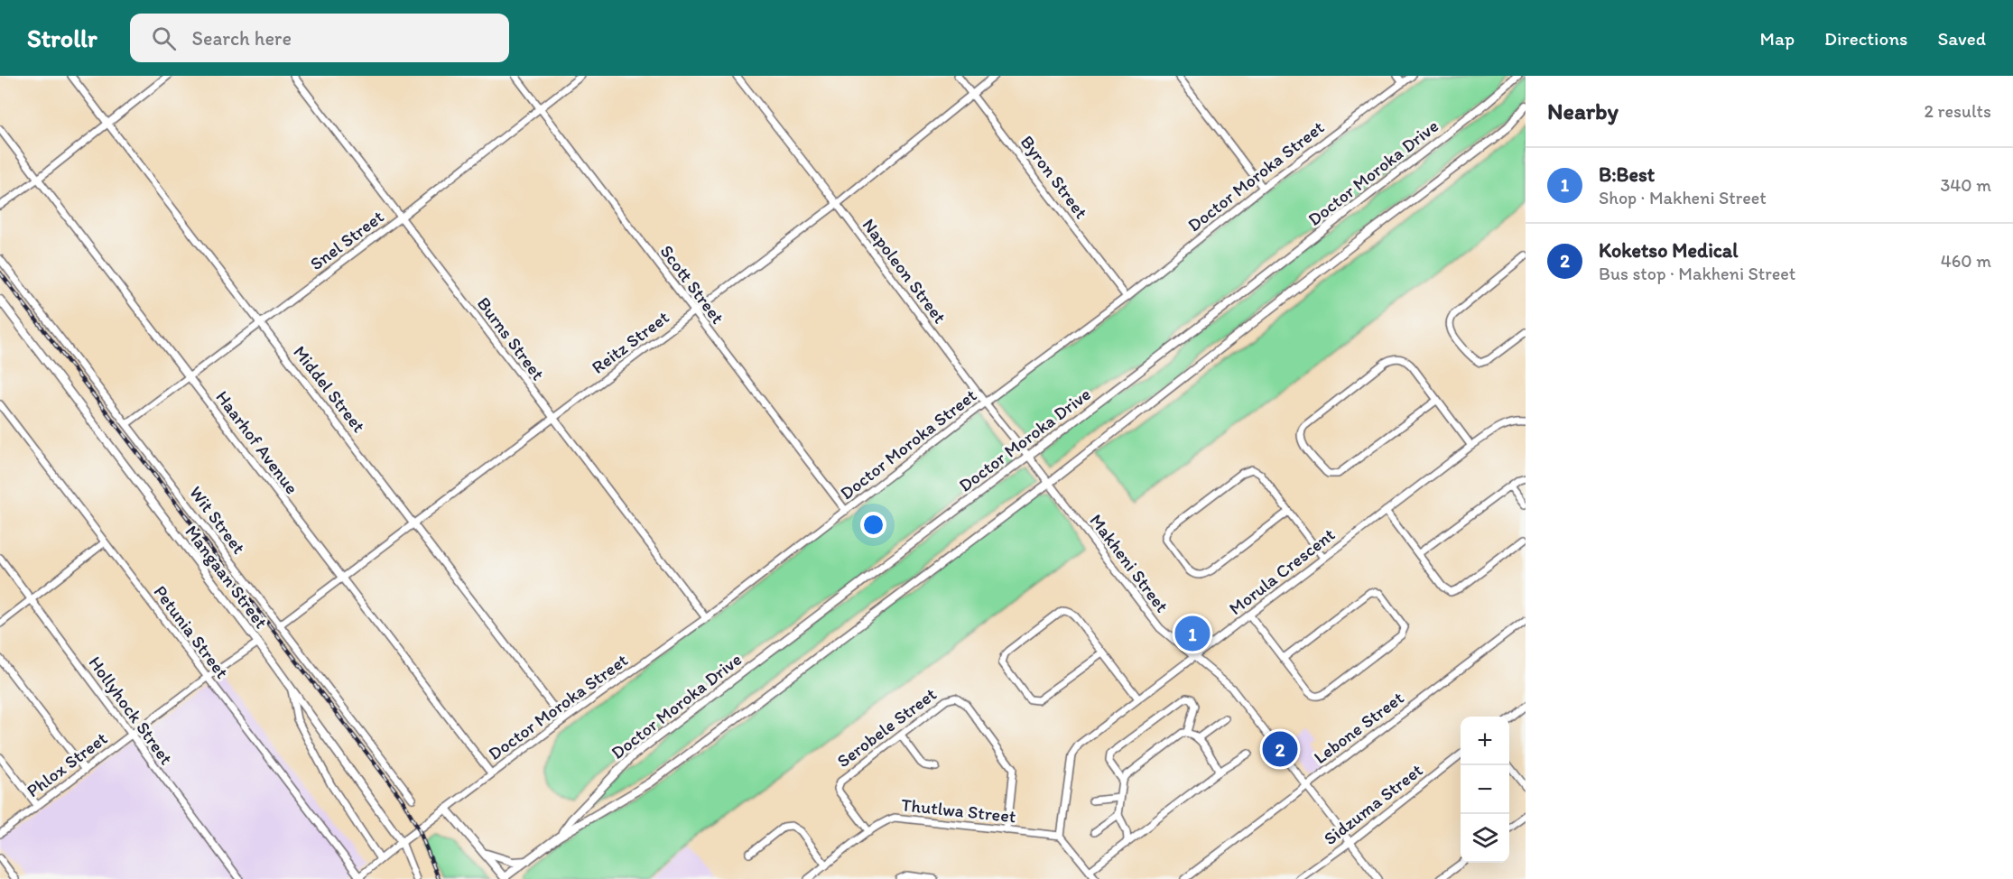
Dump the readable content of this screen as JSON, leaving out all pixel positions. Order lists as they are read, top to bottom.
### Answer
{
  "streets": {
    "street": [
      "Doctor Moroka Drive",
      "Doctor Moroka Street",
      "Byron Street",
      "Snel Street",
      "Napoleon Street",
      "Scott Street",
      "Burns Street",
      "Reitz Street",
      "Middel Street",
      "Haarhof Avenue",
      "Wit Street",
      "Makheni Street",
      "Morula Crescent",
      "Mangaan Street",
      "Petunia Street",
      "Hollyhock Street",
      "Serobele Street",
      "Lebone Street",
      "Phlox Street",
      "Sidzuma Street",
      "Thutlwa Street"
    ]
  },
  "crossings": [
    ["Doctor Moroka Drive", "Napoleon Street"],
    ["Doctor Moroka Drive", "Makheni Street"],
    ["Doctor Moroka Street", "Byron Street"],
    ["Doctor Moroka Street", "Napoleon Street"],
    ["Doctor Moroka Street", "Scott Street"],
    ["Doctor Moroka Street", "Burns Street"],
    ["Doctor Moroka Street", "Middel Street"],
    ["Doctor Moroka Street", "Haarhof Avenue"],
    ["Doctor Moroka Street", "Mangaan Street"],
    ["Byron Street", "Reitz Street"],
    ["Snel Street", "Scott Street"],
    ["Snel Street", "Burns Street"],
    ["Snel Street", "Middel Street"],
    ["Snel Street", "Haarhof Avenue"],
    ["Snel Street", "Wit Street"],
    ["Napoleon Street", "Reitz Street"],
    ["Napoleon Street", "Makheni Street"],
    ["Scott Street", "Reitz Street"],
    ["Burns Street", "Reitz Street"],
    ["Reitz Street", "Middel Street"],
    ["Reitz Street", "Haarhof Avenue"],
    ["Reitz Street", "Wit Street"],
    ["Makheni Street", "Morula Crescent"],
    ["Makheni Street", "Lebone Street"],
    ["Makheni Street", "Sidzuma Street"],
    ["Morula Crescent", "Thutlwa Street"],
    ["Mangaan Street", "Phlox Street"],
    ["Petunia Street", "Phlox Street"],
    ["Hollyhock Street", "Phlox Street"],
    ["Serobele Street", "Thutlwa Street"]
  ],
  "page": {
    "header": "Strollr",
    "search": "Search here",
    "nav": ["Map", "Directions", "Saved"],
    "heading": ["Nearby", "2 results"],
    "list": [
      {
        "mark": "1",
        "name": "B:Best",
        "note": "Shop · Makheni Street",
        "value": "340 m"
      },
      {
        "mark": "2",
        "name": "Koketso Medical",
        "note": "Bus stop · Makheni Street",
        "value": "460 m"
      }
    ],
    "pins": ["1", "2"],
    "map_buttons": ["+", "−"]
  }
}
